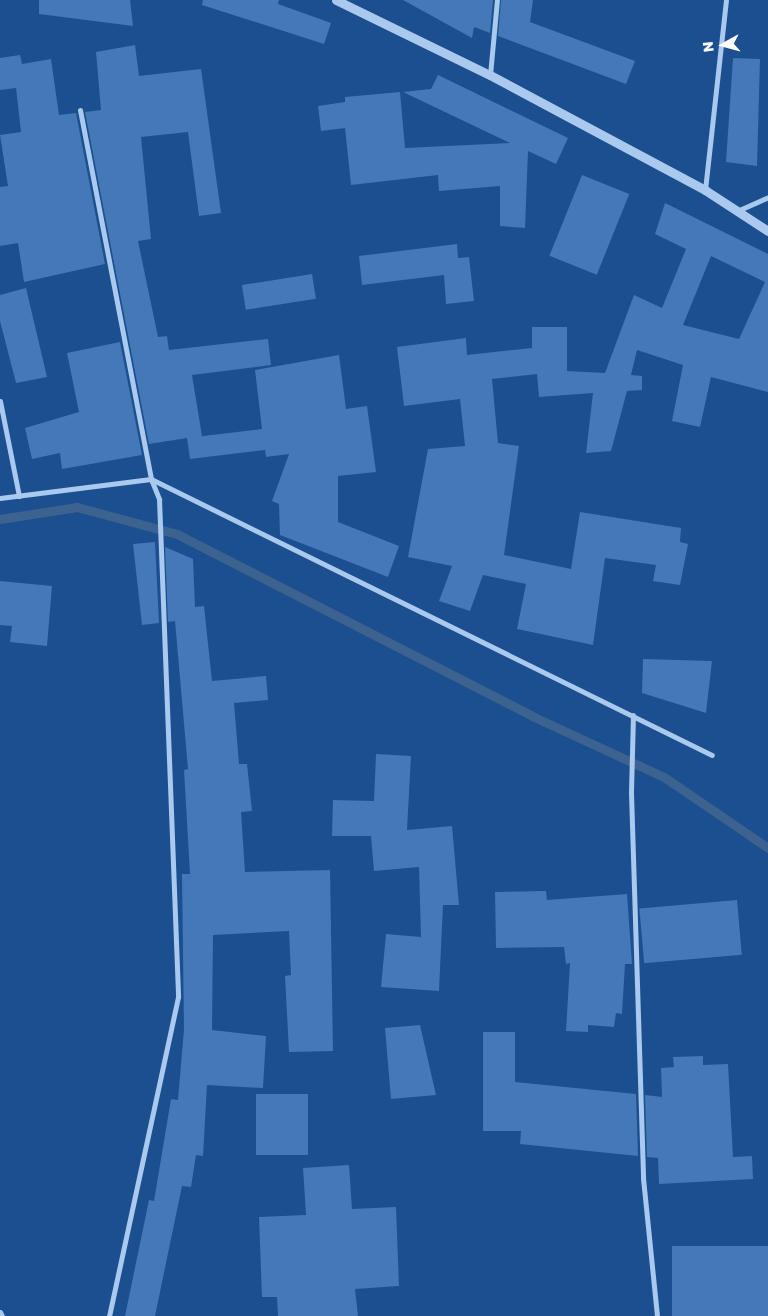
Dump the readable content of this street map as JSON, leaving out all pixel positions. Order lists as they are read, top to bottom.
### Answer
{
  "north": "left"
}
